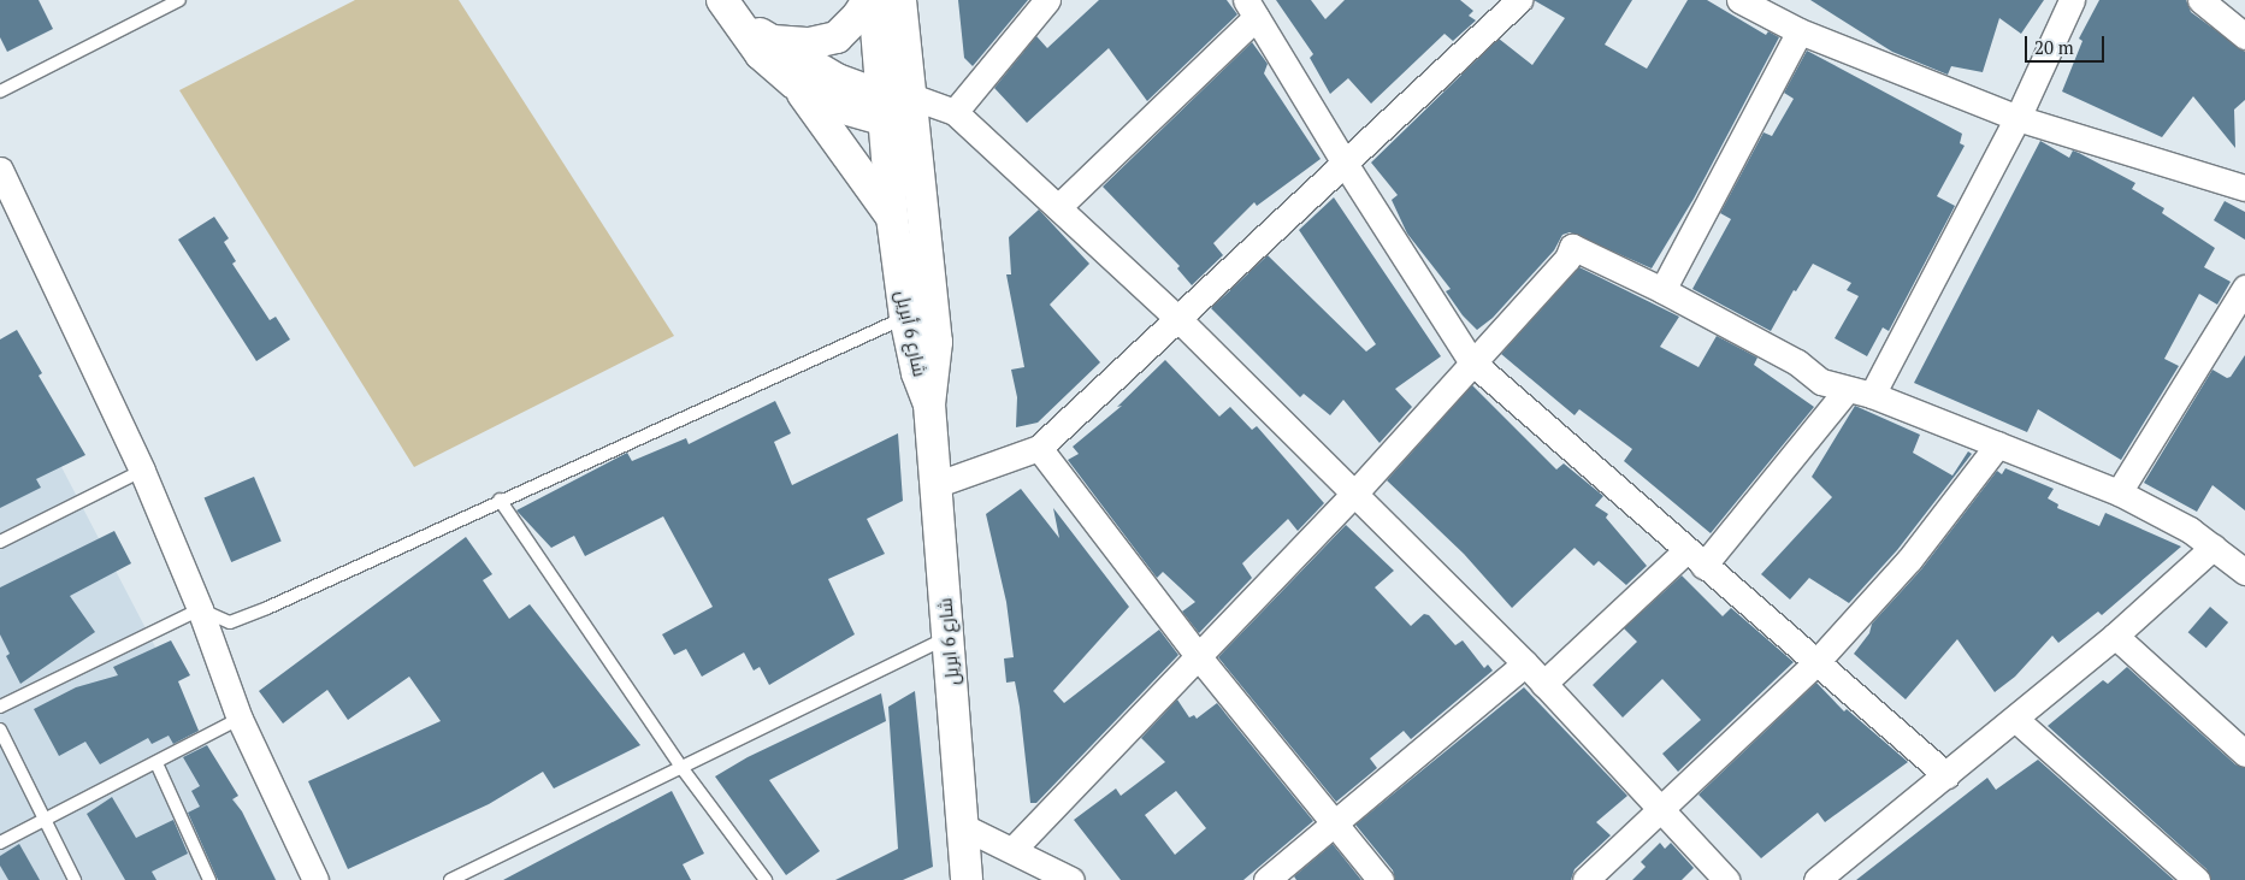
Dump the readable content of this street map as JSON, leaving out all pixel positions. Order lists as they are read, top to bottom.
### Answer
{
  "streets": {
    "street": ["شارع 6 أبريل", "شارع 6 ابريل"]
  },
  "crossings": [
    ["شارع 6 أبريل", "شارع 6 ابريل"]
  ],
  "scale_bar": "20 m"
}
